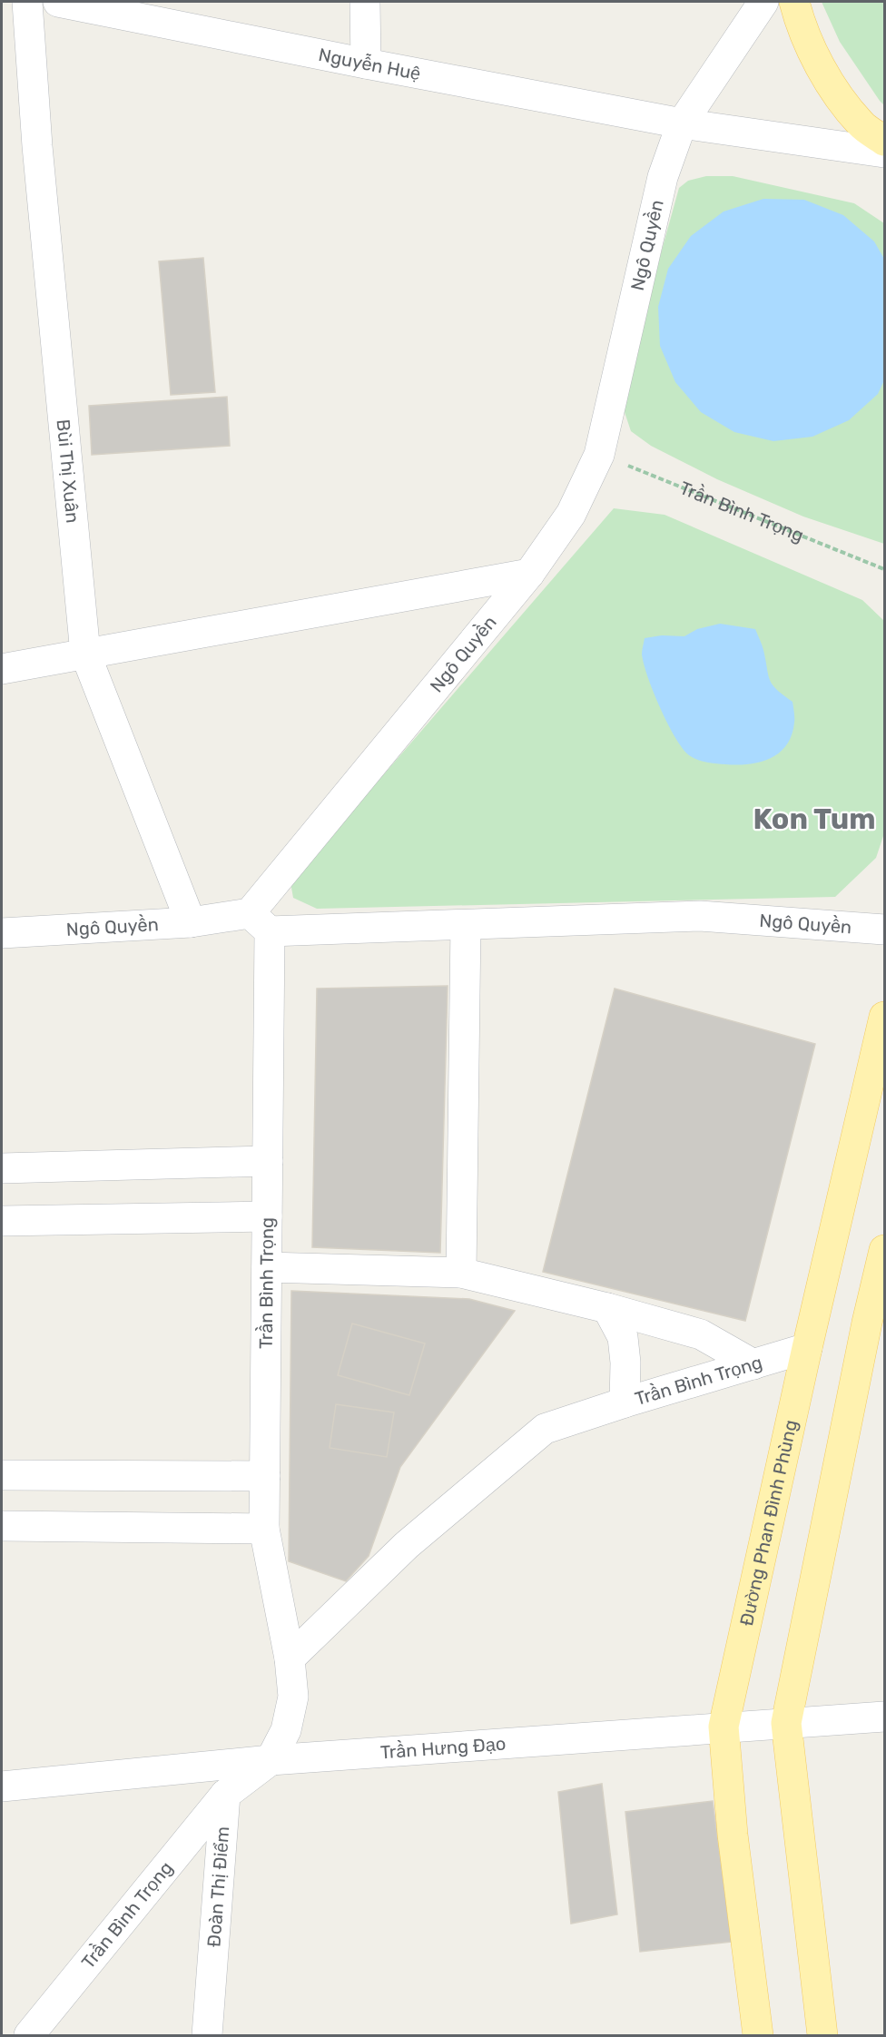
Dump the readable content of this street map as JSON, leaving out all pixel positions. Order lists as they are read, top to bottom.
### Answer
{
  "streets": {
    "main road": ["Đường Phan Đình Phùng"],
    "street": [
      "Nguyễn Huệ",
      "Ngô Quyền",
      "Bùi Thị Xuân",
      "Trần Bình Trọng",
      "Trần Hưng Đạo",
      "Đoàn Thị Điểm"
    ]
  },
  "crossings": [
    ["Nguyễn Huệ", "Ngô Quyền"],
    ["Ngô Quyền", "Bùi Thị Xuân"],
    ["Ngô Quyền", "Trần Bình Trọng"],
    ["Trần Bình Trọng", "Đường Phan Đình Phùng"],
    ["Trần Bình Trọng", "Trần Hưng Đạo"],
    ["Trần Bình Trọng", "Đoàn Thị Điểm"],
    ["Đường Phan Đình Phùng", "Trần Hưng Đạo"]
  ],
  "districts": ["Kon Tum"]
}
